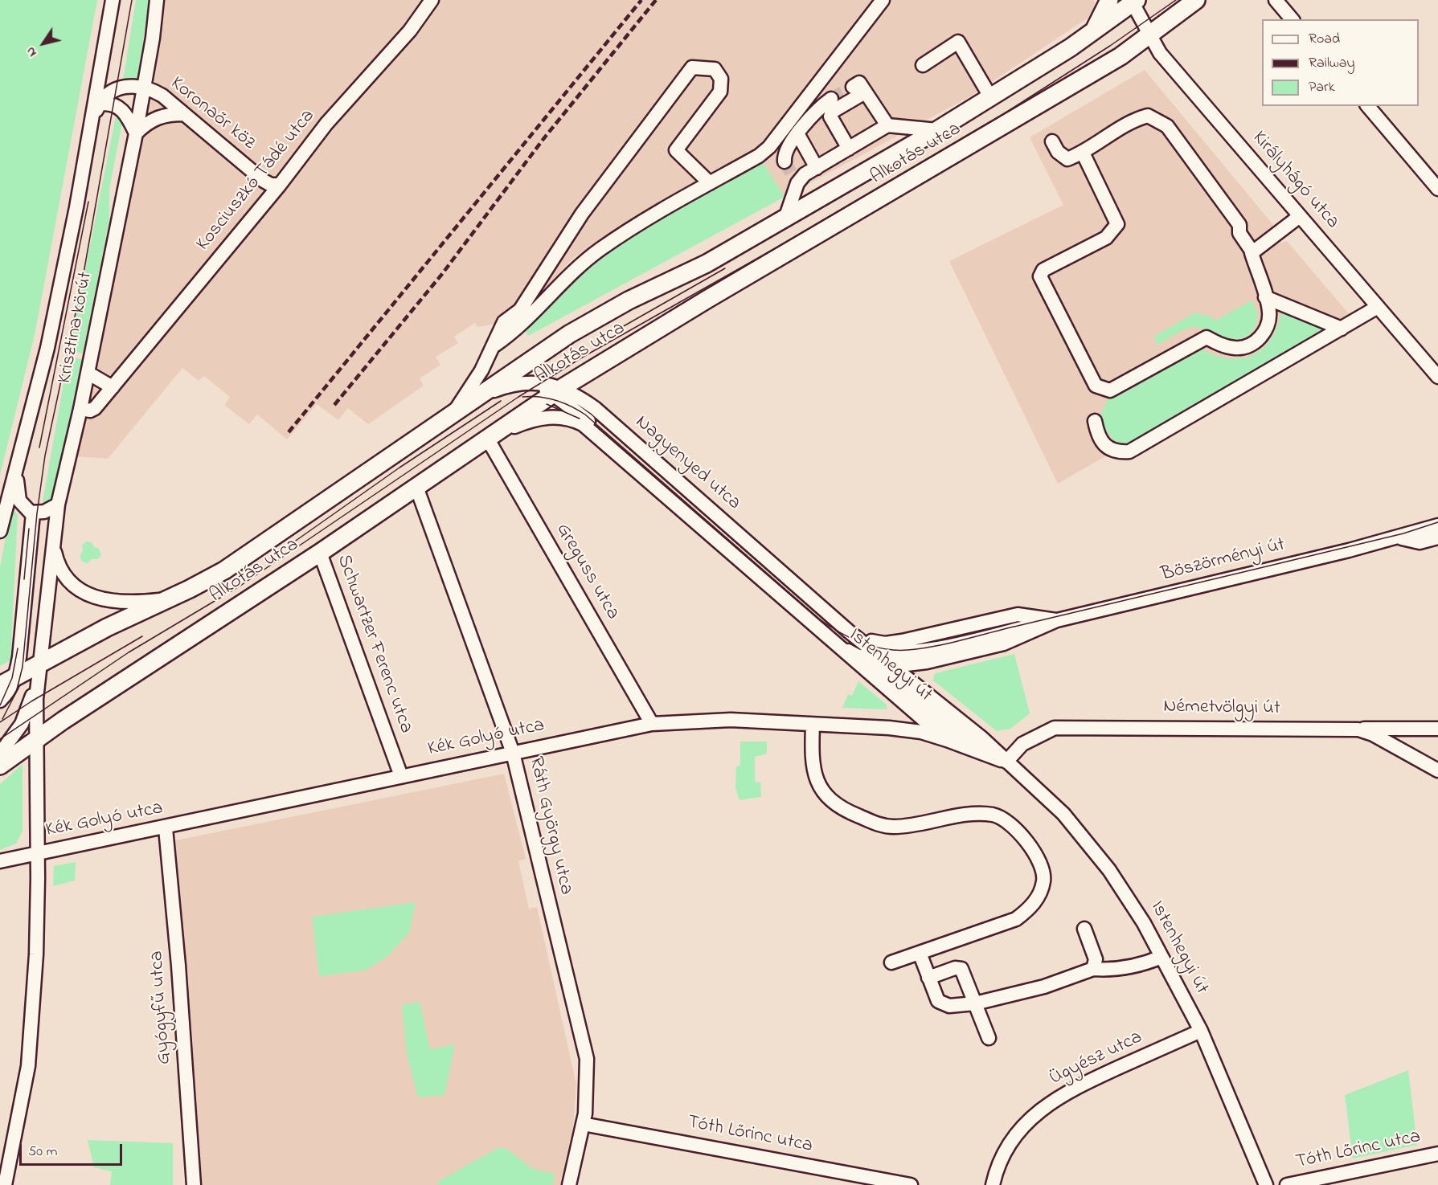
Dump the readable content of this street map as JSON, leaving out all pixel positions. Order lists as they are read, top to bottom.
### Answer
{
  "streets": {
    "main road": ["Alkotás utca"],
    "street": [
      "Koronaőr köz",
      "Kosciuszkó Tádé utca",
      "Királyhágó utca",
      "Krisztina körút",
      "Nagyenyed utca",
      "Böszörményi út",
      "Greguss utca",
      "Schwartzer Ferenc utca",
      "Istenhegyi út",
      "Németvölgyi út",
      "Kék Golyó utca",
      "Ráth György utca",
      "Gyógyfű utca",
      "Ügyész utca",
      "Tóth Lőrinc utca"
    ]
  },
  "crossings": [
    ["Koronaőr köz", "Kosciuszkó Tádé utca"],
    ["Koronaőr köz", "Krisztina körút"],
    ["Alkotás utca", "Királyhágó utca"],
    ["Alkotás utca", "Krisztina körút"],
    ["Alkotás utca", "Nagyenyed utca"],
    ["Alkotás utca", "Greguss utca"],
    ["Alkotás utca", "Schwartzer Ferenc utca"],
    ["Alkotás utca", "Ráth György utca"],
    ["Kosciuszkó Tádé utca", "Krisztina körút"],
    ["Krisztina körút", "Kék Golyó utca"],
    ["Nagyenyed utca", "Böszörményi út"],
    ["Nagyenyed utca", "Greguss utca"],
    ["Nagyenyed utca", "Istenhegyi út"],
    ["Böszörményi út", "Istenhegyi út"],
    ["Greguss utca", "Kék Golyó utca"],
    ["Schwartzer Ferenc utca", "Kék Golyó utca"],
    ["Istenhegyi út", "Németvölgyi út"],
    ["Istenhegyi út", "Kék Golyó utca"],
    ["Istenhegyi út", "Ügyész utca"],
    ["Kék Golyó utca", "Ráth György utca"],
    ["Kék Golyó utca", "Gyógyfű utca"],
    ["Ráth György utca", "Tóth Lőrinc utca"]
  ],
  "legend": ["Road", "Railway", "Park"],
  "scale_bar": "50 m",
  "north": "bottom left"
}
